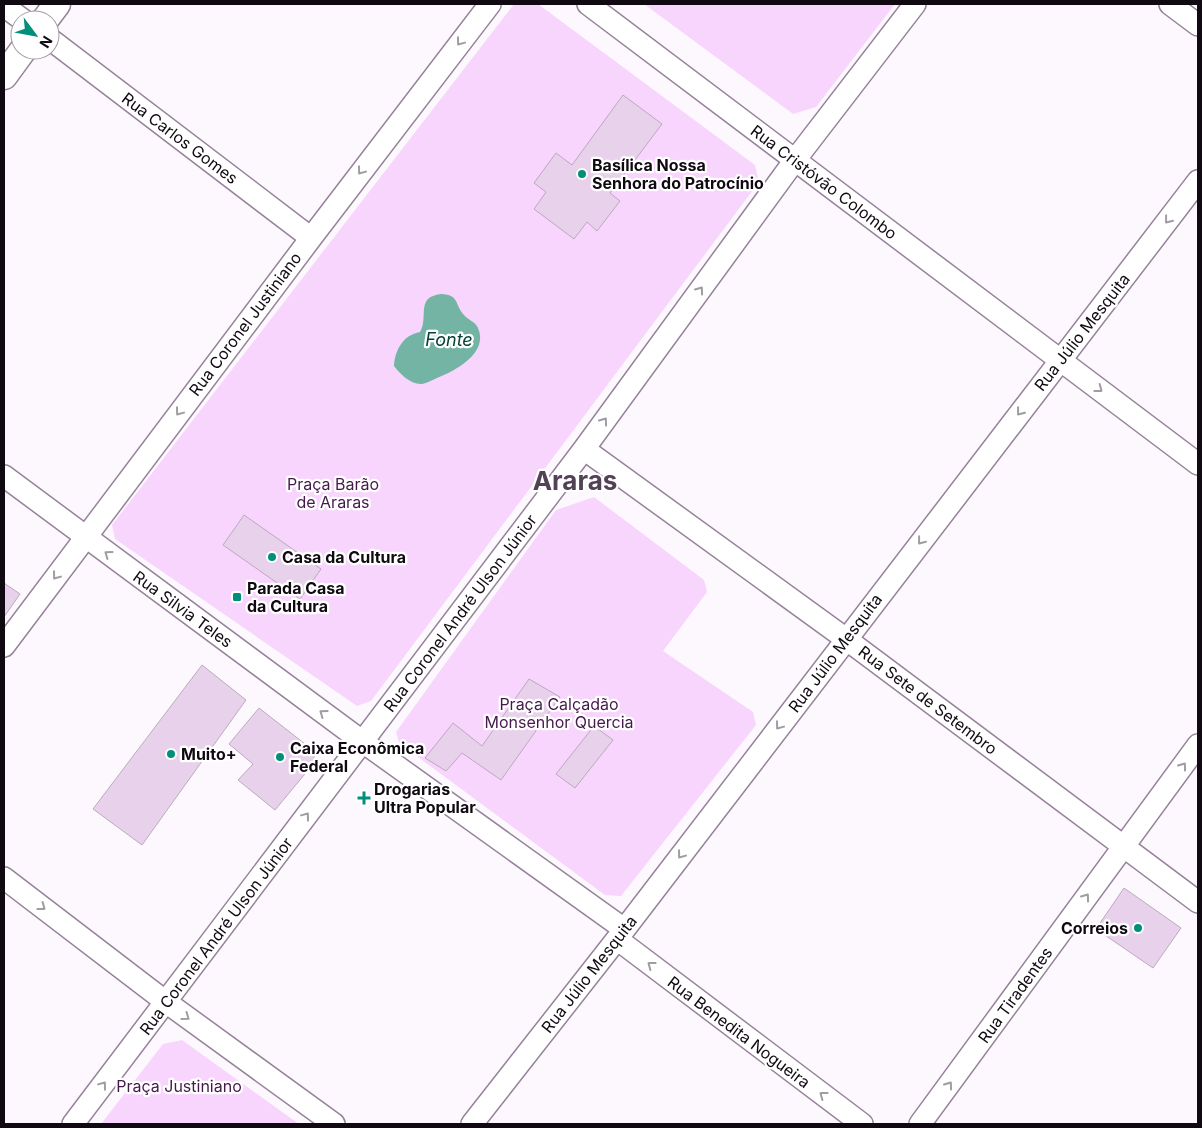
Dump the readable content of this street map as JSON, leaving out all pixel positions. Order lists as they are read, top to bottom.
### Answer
{
  "streets": {
    "street": [
      "Rua Carlos Gomes",
      "Rua Cristóvão Colombo",
      "Rua Coronel Justiniano",
      "Rua Júlio Mesquita",
      "Rua Silvia Teles",
      "Rua Coronel André Ulson Júnior",
      "Rua Sete de Setembro",
      "Rua Tiradentes",
      "Rua Benedita Nogueira"
    ]
  },
  "crossings": [
    ["Rua Carlos Gomes", "Rua Coronel Justiniano"],
    ["Rua Cristóvão Colombo", "Rua Júlio Mesquita"],
    ["Rua Cristóvão Colombo", "Rua Coronel André Ulson Júnior"],
    ["Rua Coronel Justiniano", "Rua Silvia Teles"],
    ["Rua Júlio Mesquita", "Rua Sete de Setembro"],
    ["Rua Júlio Mesquita", "Rua Benedita Nogueira"],
    ["Rua Silvia Teles", "Rua Coronel André Ulson Júnior"],
    ["Rua Silvia Teles", "Rua Benedita Nogueira"],
    ["Rua Coronel André Ulson Júnior", "Rua Sete de Setembro"],
    ["Rua Coronel André Ulson Júnior", "Rua Benedita Nogueira"],
    ["Rua Sete de Setembro", "Rua Tiradentes"]
  ],
  "one_way": [
    "Rua Coronel Justiniano",
    "Rua Júlio Mesquita",
    "Rua Silvia Teles",
    "Rua Coronel André Ulson Júnior",
    "Rua Tiradentes",
    "Rua Benedita Nogueira"
  ],
  "districts": ["Araras"],
  "water": ["Fonte"],
  "parks": ["Praça Barão de Araras", "Praça Calçadão Monsenhor Quercia", "Praça Justiniano"],
  "places": {
    "other": [
      "Basílica Nossa Senhora do Patrocínio",
      "Casa da Cultura",
      "Muito+",
      "Caixa Econômica Federal",
      "Correios"
    ],
    "transit": ["Parada Casa da Cultura"],
    "health": ["Drogarias Ultra Popular"]
  },
  "north": "bottom right"
}
